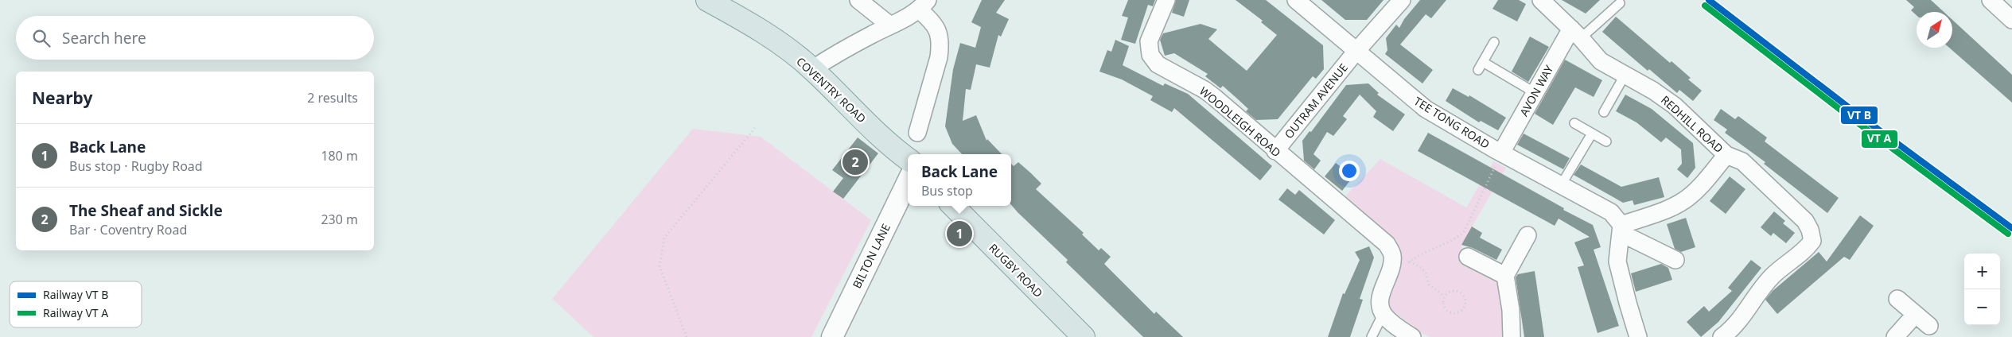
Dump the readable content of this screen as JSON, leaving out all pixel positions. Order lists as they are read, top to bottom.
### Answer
{
  "streets": {
    "main road": ["COVENTRY ROAD", "RUGBY ROAD"],
    "street": [
      "AVON WAY",
      "OUTRAM AVENUE",
      "WOODLEIGH ROAD",
      "TEE TONG ROAD",
      "REDHILL ROAD",
      "BILTON LANE"
    ]
  },
  "crossings": [
    ["AVON WAY", "TEE TONG ROAD"],
    ["AVON WAY", "REDHILL ROAD"],
    ["OUTRAM AVENUE", "WOODLEIGH ROAD"],
    ["OUTRAM AVENUE", "TEE TONG ROAD"]
  ],
  "legend": ["Railway VT B", "Railway VT A"],
  "north": "top right",
  "page": {
    "search": "Search here",
    "heading": ["Nearby", "2 results"],
    "list": [
      {
        "mark": "1",
        "name": "Back Lane",
        "note": "Bus stop · Rugby Road",
        "value": "180 m"
      },
      {
        "mark": "2",
        "name": "The Sheaf and Sickle",
        "note": "Bar · Coventry Road",
        "value": "230 m"
      }
    ],
    "pins": ["2", "1"],
    "popup": ["Back Lane", "Bus stop"],
    "map_buttons": ["+", "−"]
  }
}
